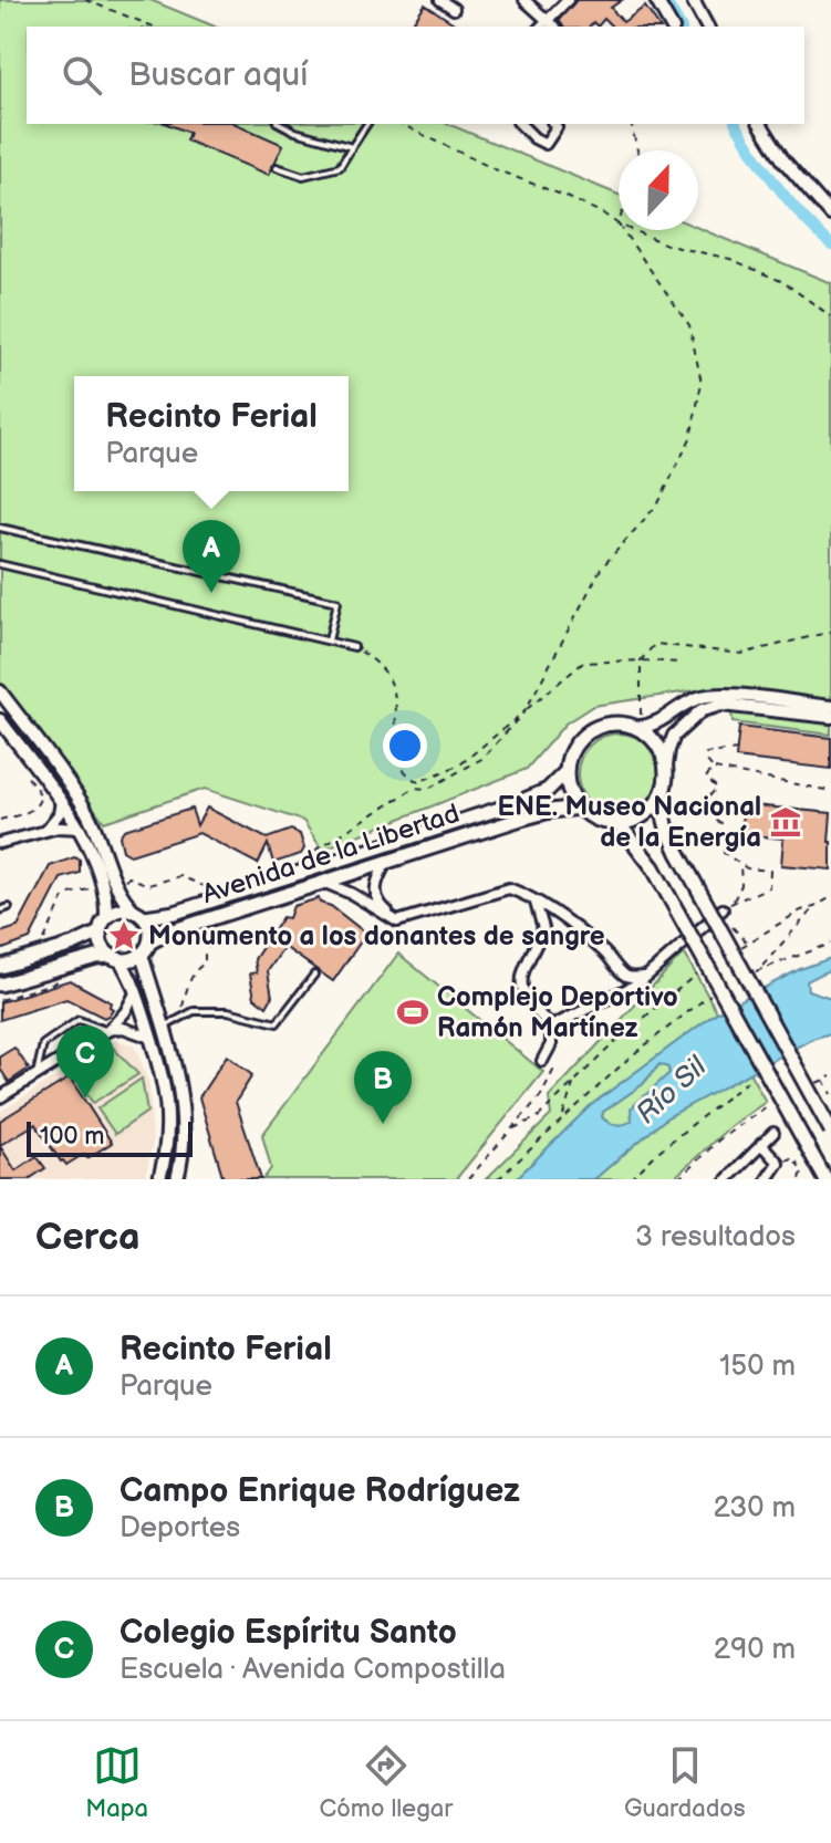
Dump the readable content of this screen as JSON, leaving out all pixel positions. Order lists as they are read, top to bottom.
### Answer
{
  "streets": {
    "main road": ["Avenida de la Libertad"]
  },
  "water": ["Río Sil"],
  "places": {
    "museum": ["ENE. Museo Nacional de la Energía"],
    "place": ["Monumento a los donantes de sangre"],
    "sports": ["Complejo Deportivo Ramón Martínez"]
  },
  "scale_bar": "100 m",
  "north": "top",
  "page": {
    "search": "Buscar aquí",
    "popup": ["Recinto Ferial", "Parque"],
    "pins": ["A", "C", "B"],
    "scale": "100 m",
    "heading": ["Cerca", "3 resultados"],
    "list": [
      {
        "mark": "A",
        "name": "Recinto Ferial",
        "note": "Parque",
        "value": "150 m"
      },
      {
        "mark": "B",
        "name": "Campo Enrique Rodríguez",
        "note": "Deportes",
        "value": "230 m"
      },
      {
        "mark": "C",
        "name": "Colegio Espíritu Santo",
        "note": "Escuela · Avenida Compostilla",
        "value": "290 m"
      }
    ],
    "nav": ["Mapa", "Cómo llegar", "Guardados"]
  }
}
